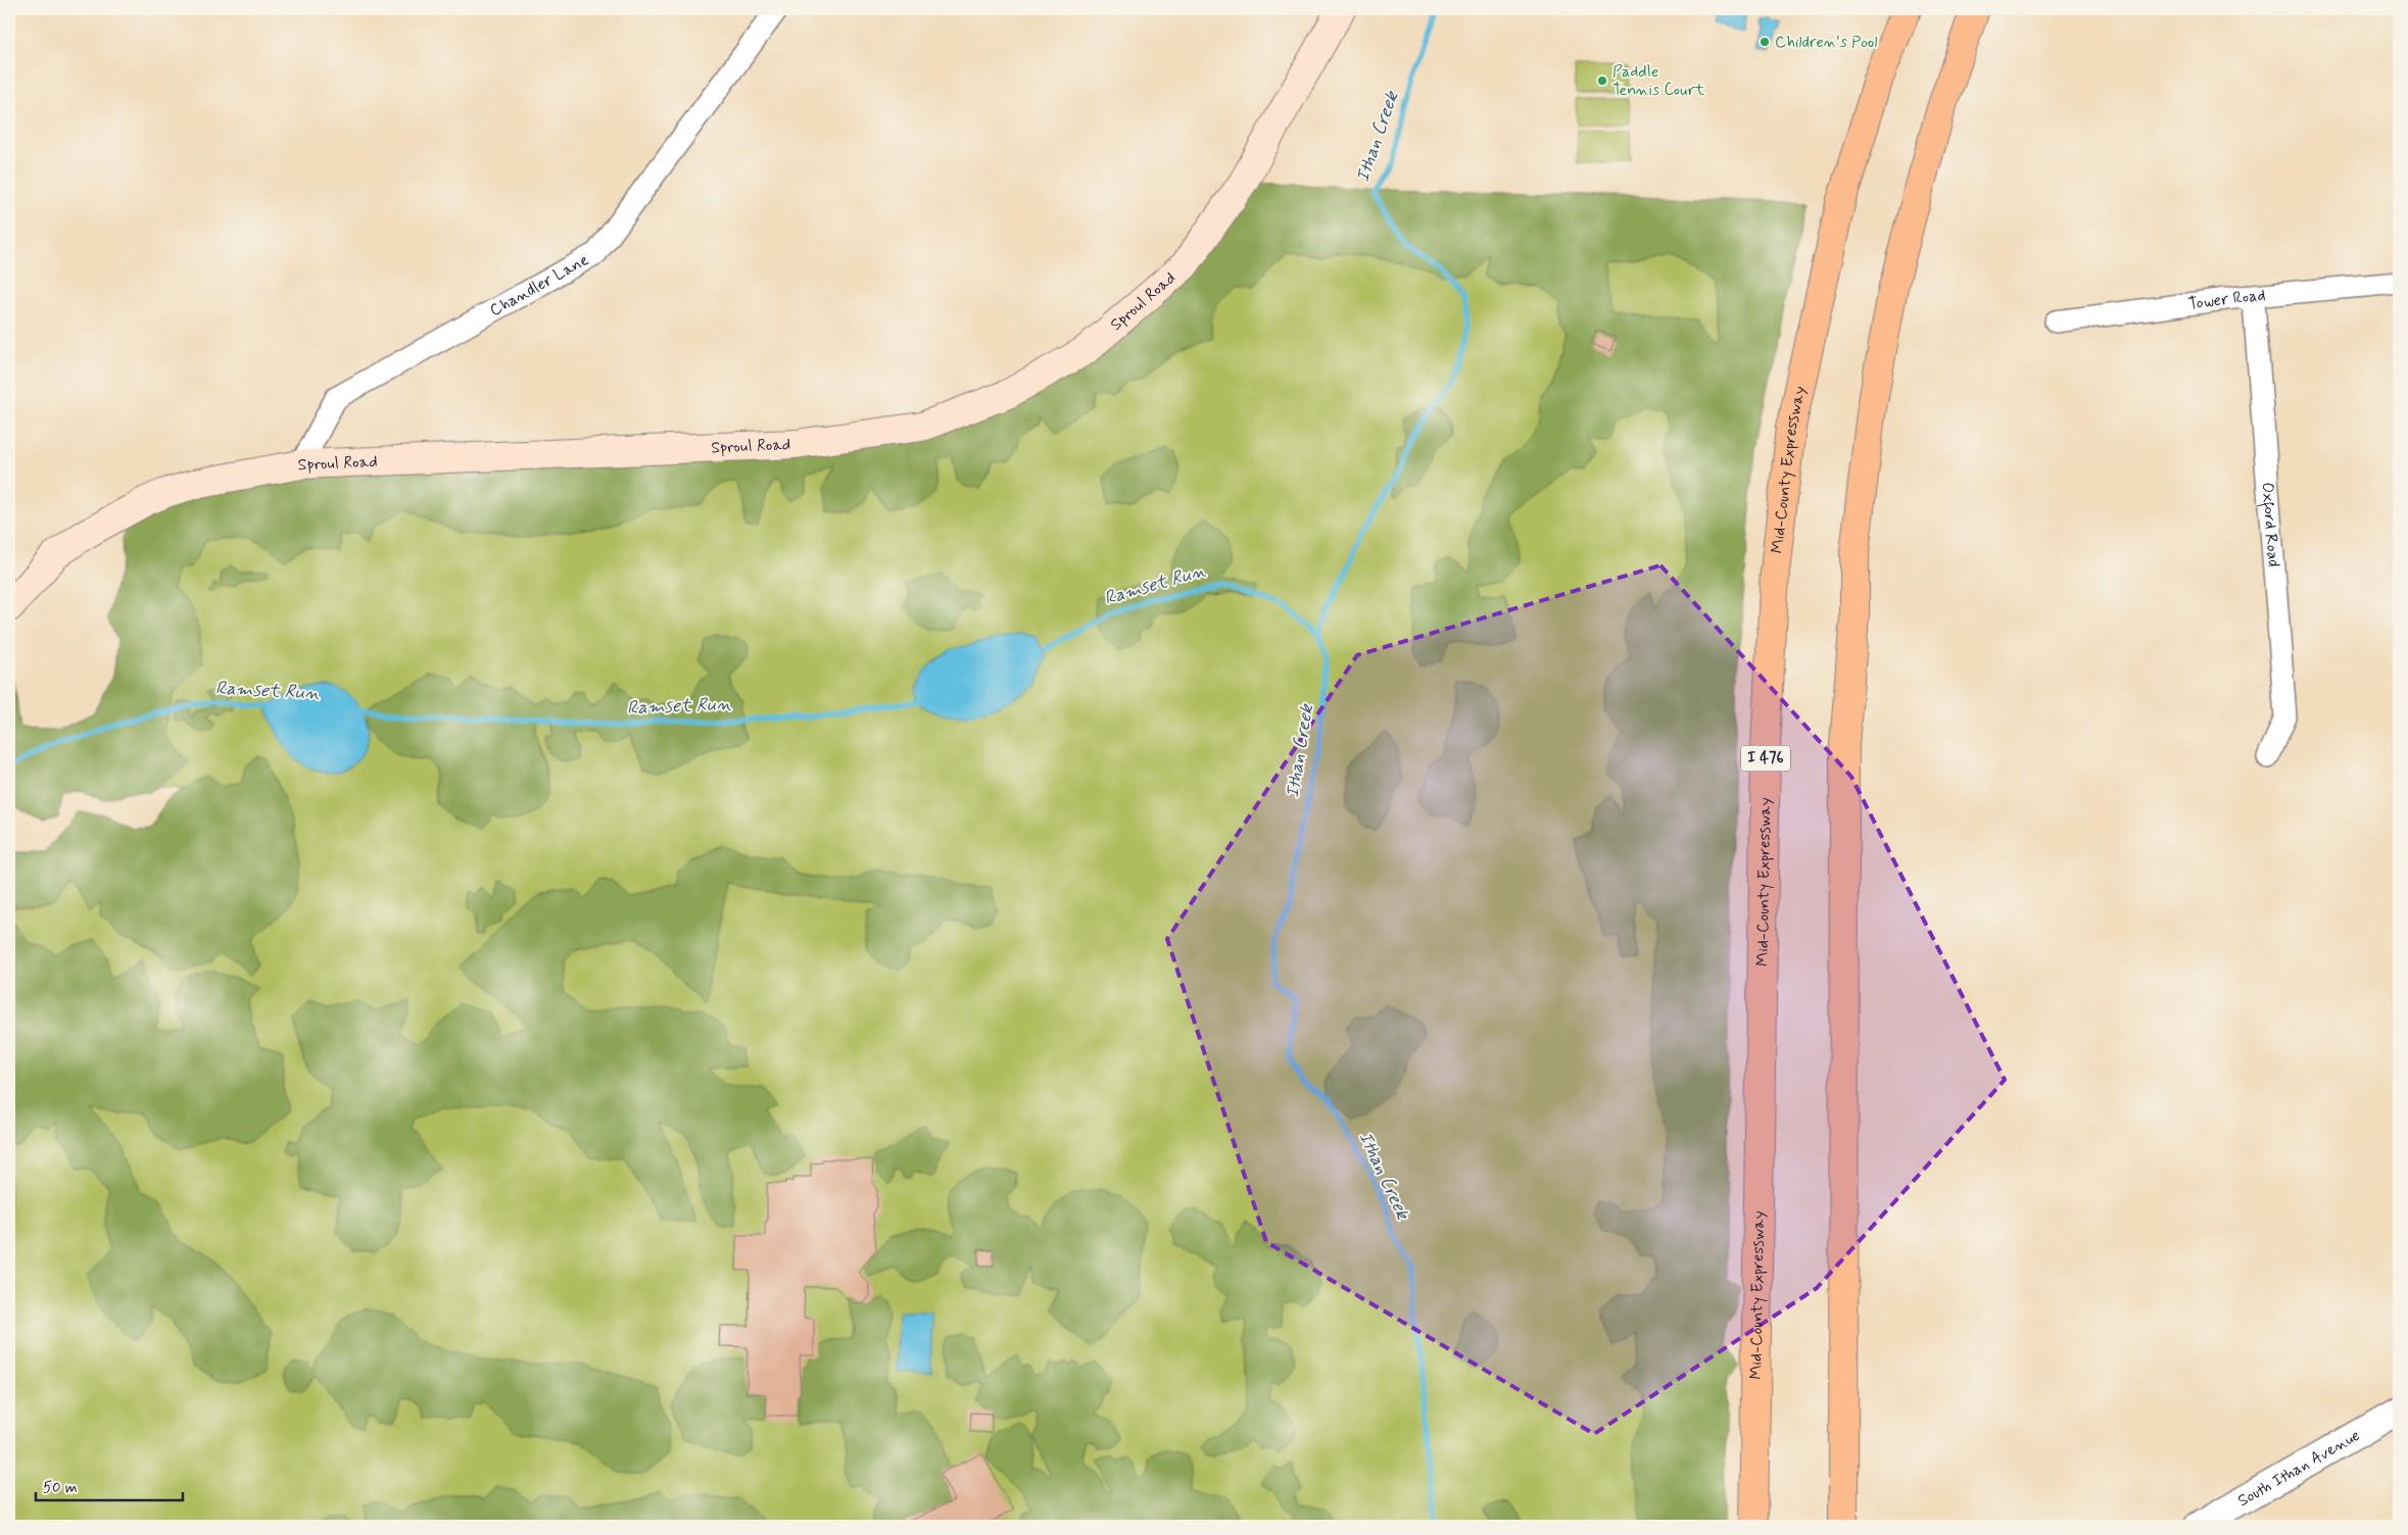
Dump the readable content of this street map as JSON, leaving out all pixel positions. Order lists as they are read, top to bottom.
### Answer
{
  "streets": {
    "highway": ["Mid-County Expressway", "I 476"],
    "main road": ["Sproul Road"],
    "street": [
      "Chandler Lane",
      "Tower Road",
      "Oxford Road",
      "South Ithan Avenue"
    ]
  },
  "crossings": [
    ["Chandler Lane", "Sproul Road"],
    ["Tower Road", "Oxford Road"]
  ],
  "water": ["Ithan Creek", "Ramset Run"],
  "places": ["Children's Pool", "Paddle Tennis Court"],
  "scale_bar": "50 m"
}
